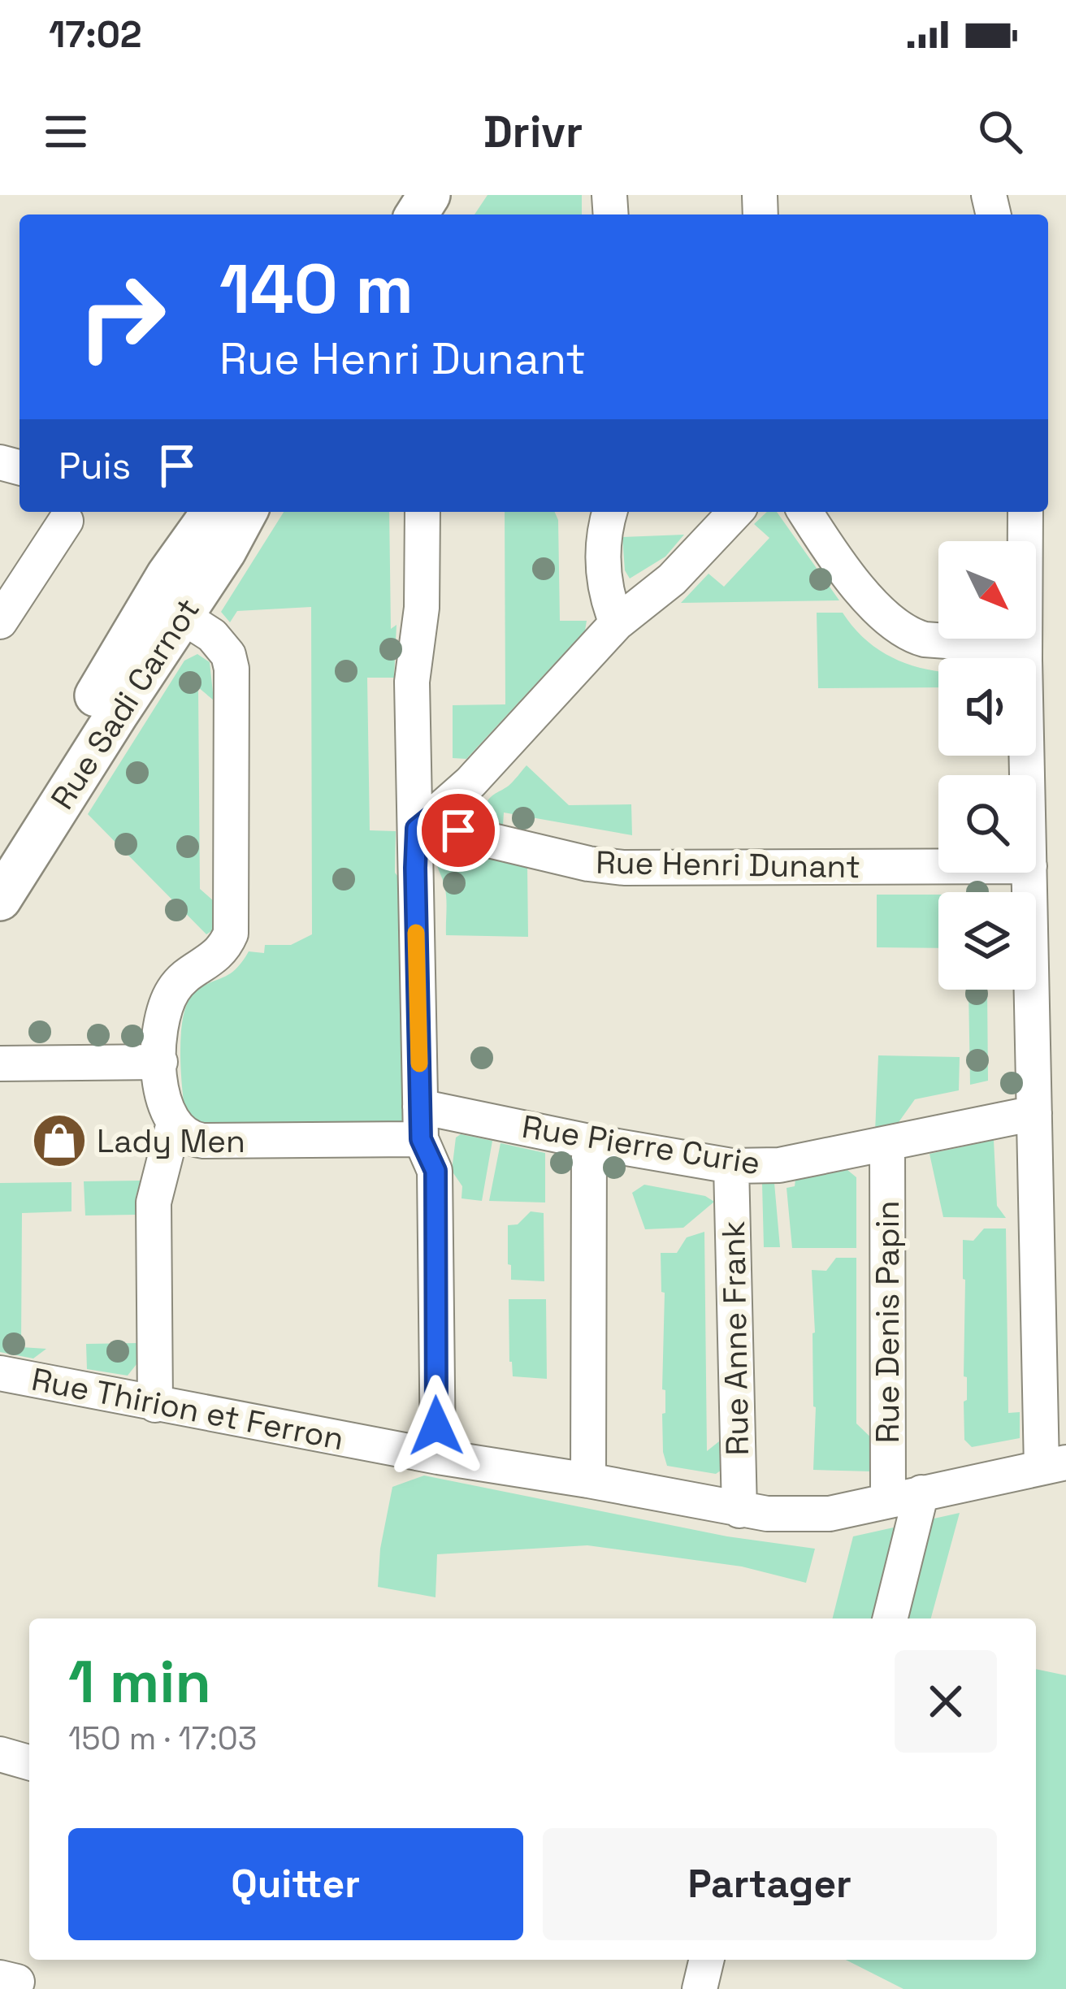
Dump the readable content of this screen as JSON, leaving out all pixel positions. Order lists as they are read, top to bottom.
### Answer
{
  "streets": {
    "main road": ["Rue Sadi Carnot"],
    "street": [
      "Rue Henri Dunant",
      "Rue Pierre Curie",
      "Rue Denis Papin",
      "Rue Anne Frank",
      "Rue Thirion et Ferron"
    ]
  },
  "crossings": [
    ["Rue Pierre Curie", "Rue Denis Papin"],
    ["Rue Pierre Curie", "Rue Anne Frank"],
    ["Rue Denis Papin", "Rue Thirion et Ferron"],
    ["Rue Anne Frank", "Rue Thirion et Ferron"]
  ],
  "places": {
    "shop": ["Lady Men"]
  },
  "north": "bottom right",
  "page": {
    "status": "17:02",
    "header": "Drivr",
    "turn": ["140 m", "Rue Henri Dunant"],
    "then": "Puis",
    "heading": ["1 min", "150 m · 17:03"],
    "buttons": ["Quitter", "Partager"]
  }
}
